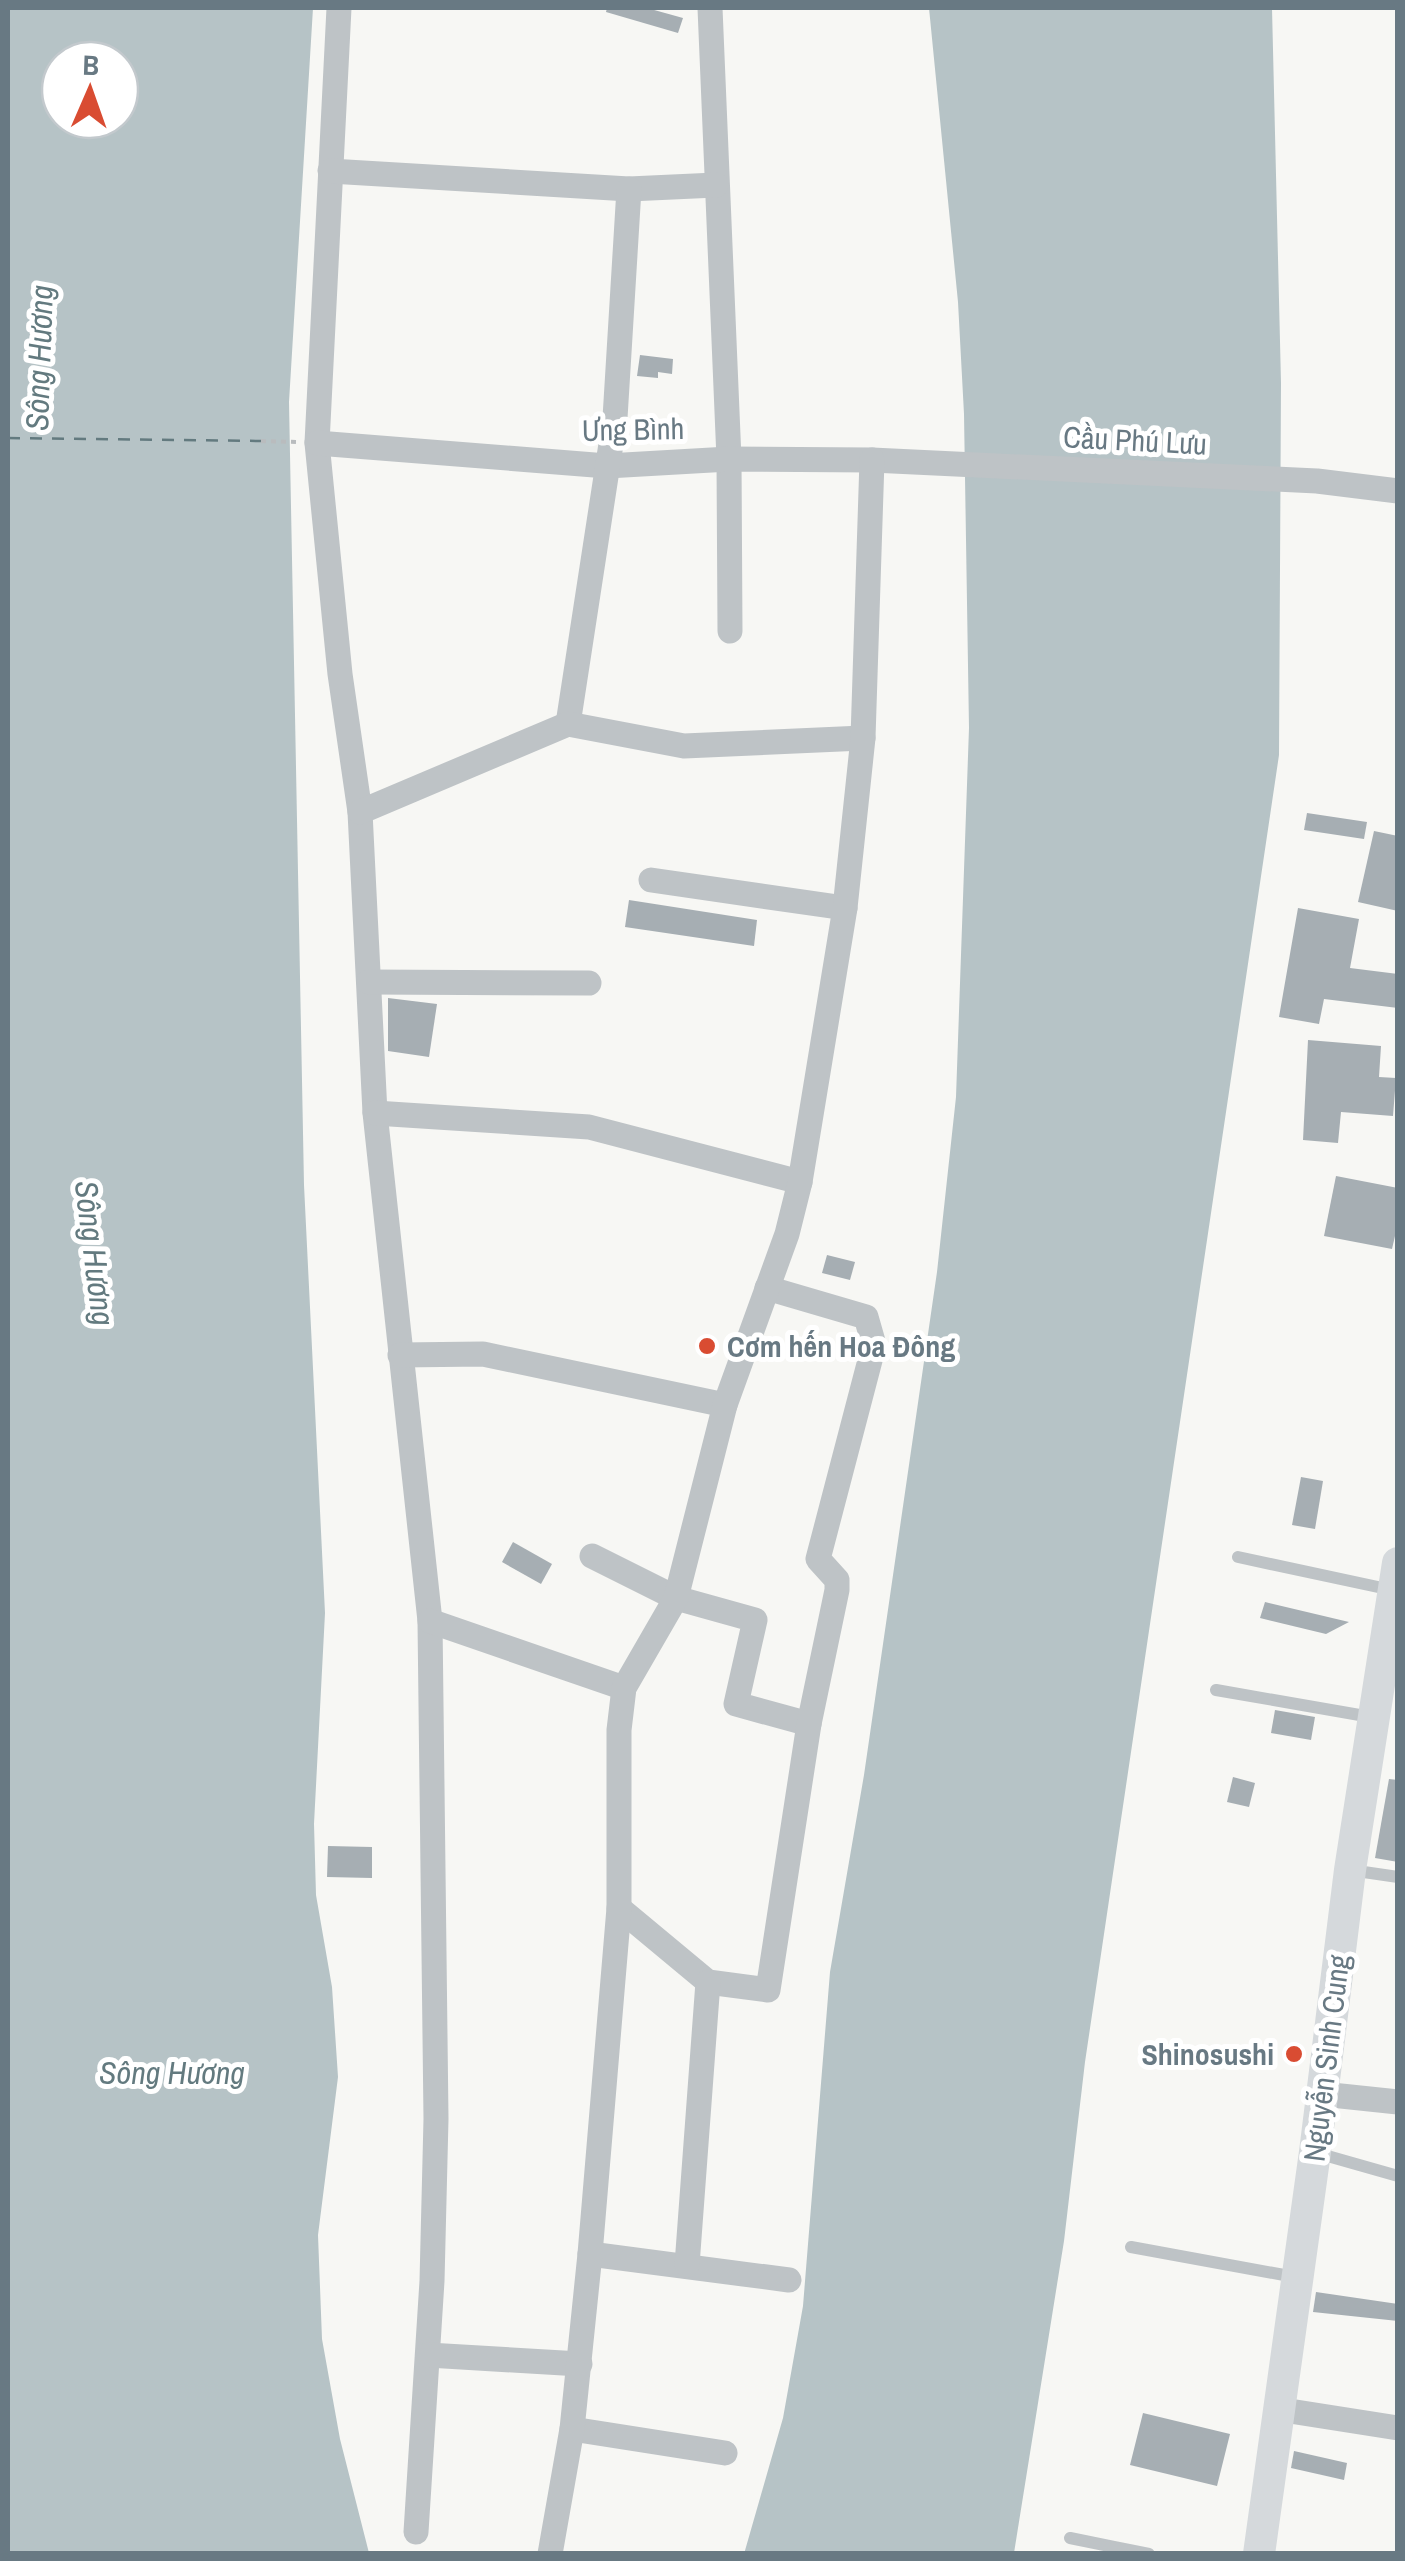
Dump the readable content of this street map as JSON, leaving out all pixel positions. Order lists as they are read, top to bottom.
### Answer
{
  "streets": {
    "main road": ["Nguyễn Sinh Cung"],
    "street": ["Ưng Bình", "Cầu Phú Lưu"]
  },
  "crossings": [
    ["Ưng Bình", "Cầu Phú Lưu"]
  ],
  "water": ["Sông Hương"],
  "places": ["Cơm hến Hoa Đông", "Shinosushi"],
  "north": "top"
}
